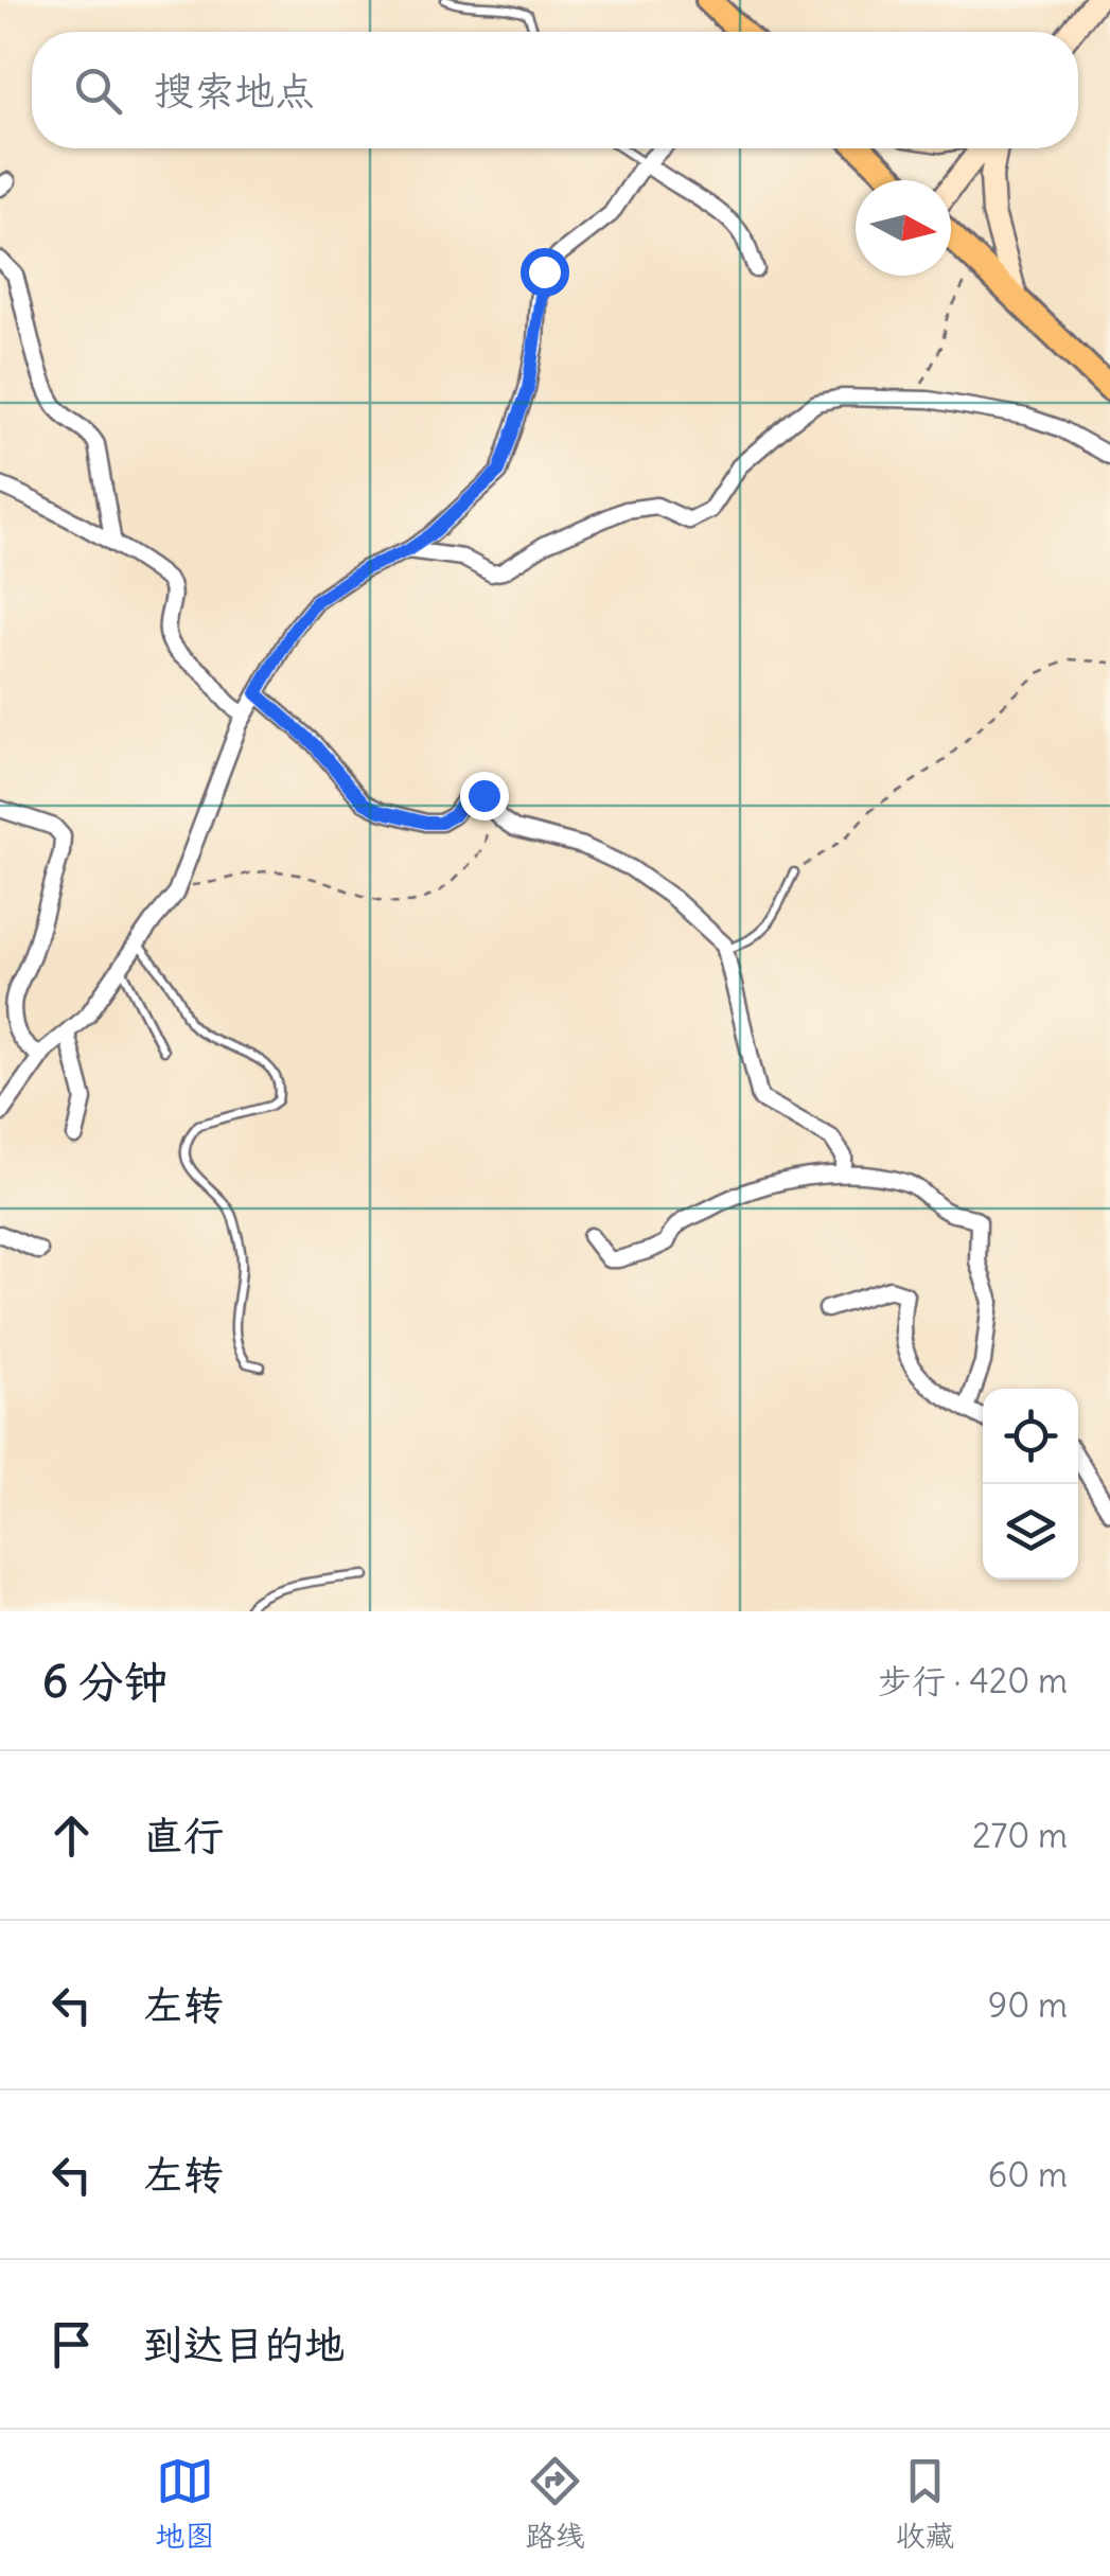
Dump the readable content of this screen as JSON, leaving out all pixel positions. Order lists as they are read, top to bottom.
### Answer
{
  "north": "right",
  "page": {
    "search": "搜索地点",
    "heading": ["6 分钟", "步行 · 420 m"],
    "list": [
      ["直行", "270 m"],
      ["左转", "90 m"],
      ["左转", "60 m"],
      "到达目的地"
    ],
    "nav": ["地图", "路线", "收藏"]
  }
}
